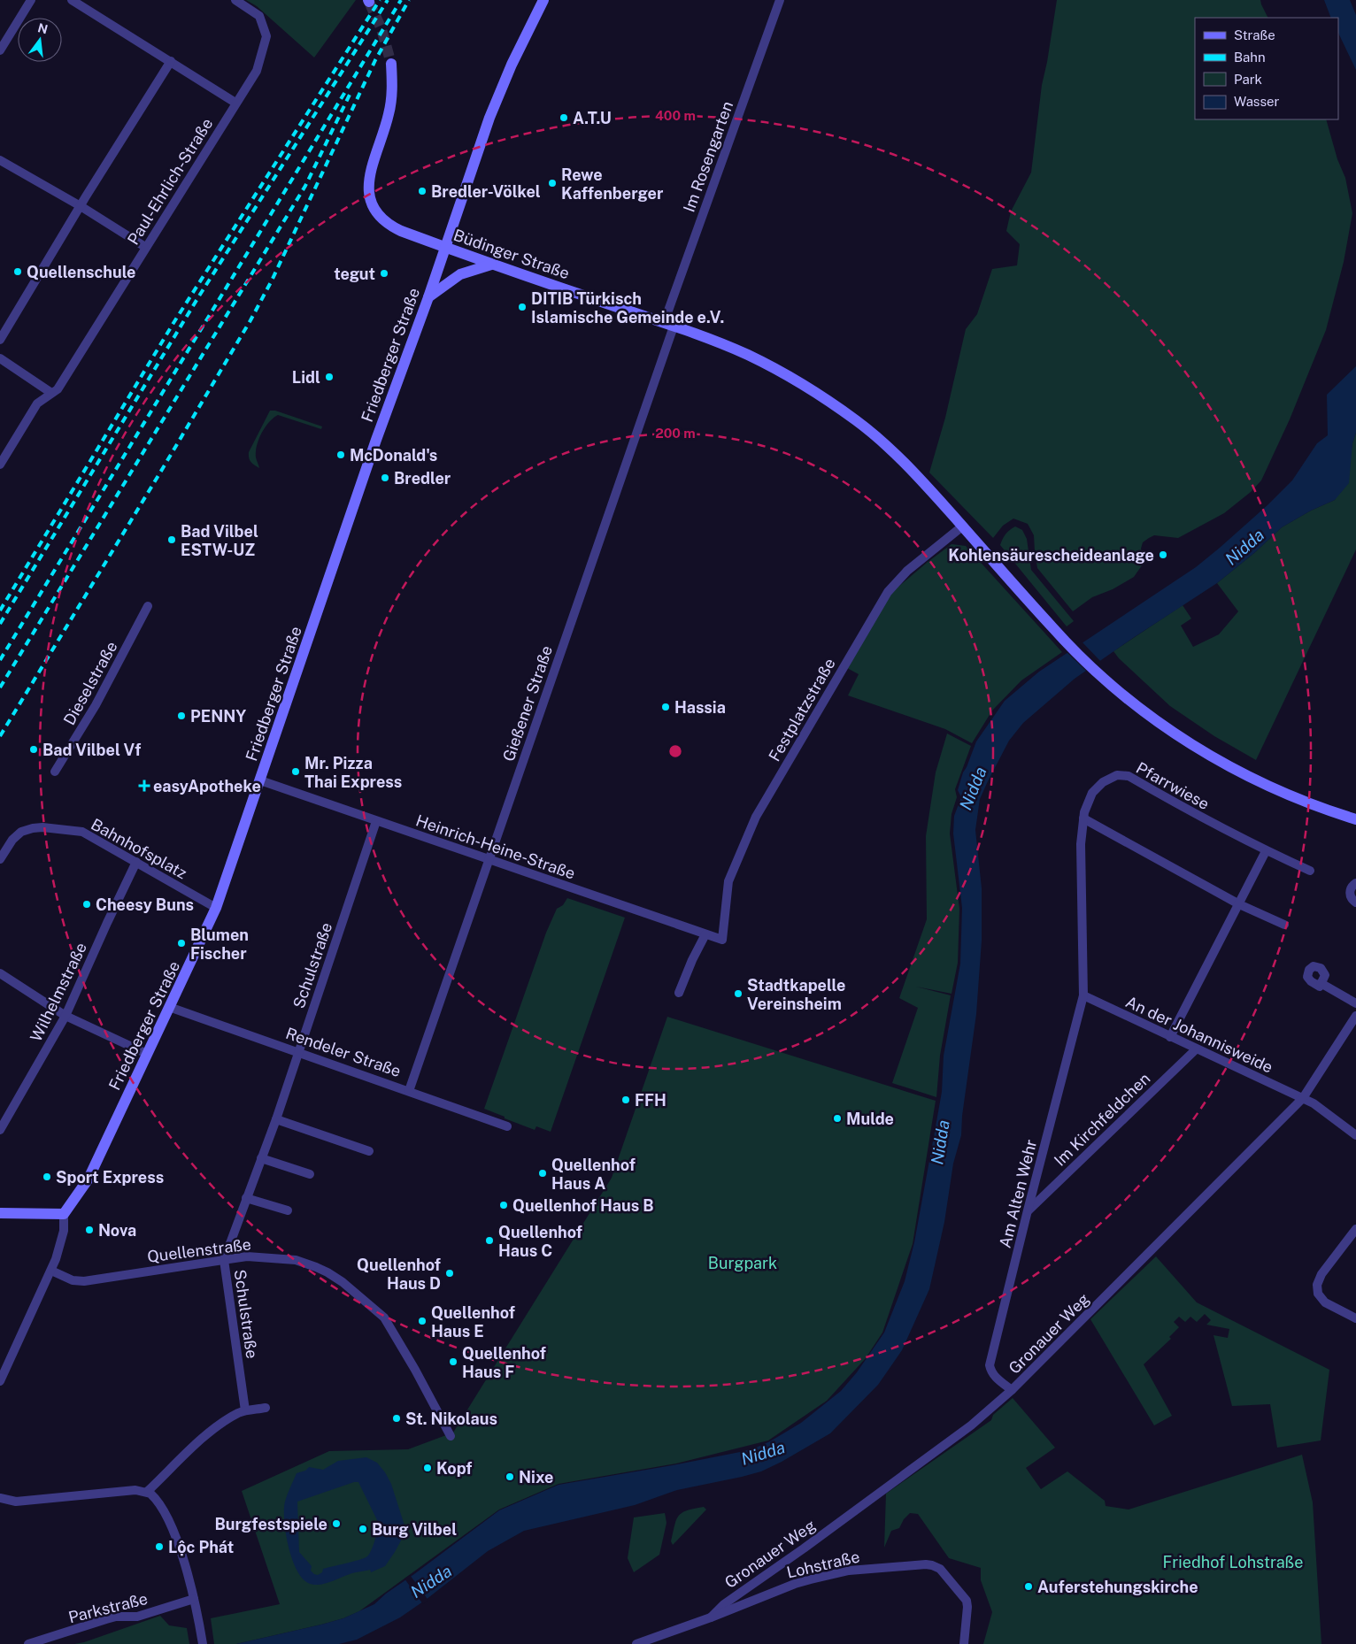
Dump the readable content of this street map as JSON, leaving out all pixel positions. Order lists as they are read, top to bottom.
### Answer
{
  "streets": {
    "main road": ["Büdinger Straße", "Friedberger Straße"],
    "street": [
      "Im Rosengarten",
      "Paul-Ehrlich-Straße",
      "Dieselstraße",
      "Gießener Straße",
      "Festplatzstraße",
      "Pfarrwiese",
      "Heinrich-Heine-Straße",
      "Bahnhofsplatz",
      "Schulstraße",
      "Wilhelmstraße",
      "An der Johannisweide",
      "Rendeler Straße",
      "Im Kirchfeldchen",
      "Am Alten Wehr",
      "Quellenstraße",
      "Gronauer Weg",
      "Lohstraße",
      "Parkstraße"
    ]
  },
  "crossings": [
    ["Im Rosengarten", "Büdinger Straße"],
    ["Im Rosengarten", "Gießener Straße"],
    ["Büdinger Straße", "Friedberger Straße"],
    ["Büdinger Straße", "Gießener Straße"],
    ["Büdinger Straße", "Festplatzstraße"],
    ["Friedberger Straße", "Heinrich-Heine-Straße"],
    ["Friedberger Straße", "Bahnhofsplatz"],
    ["Friedberger Straße", "Rendeler Straße"],
    ["Gießener Straße", "Heinrich-Heine-Straße"],
    ["Gießener Straße", "Rendeler Straße"],
    ["Festplatzstraße", "Heinrich-Heine-Straße"],
    ["Pfarrwiese", "An der Johannisweide"],
    ["Pfarrwiese", "Am Alten Wehr"],
    ["Heinrich-Heine-Straße", "Schulstraße"],
    ["Bahnhofsplatz", "Wilhelmstraße"],
    ["Schulstraße", "Rendeler Straße"],
    ["Schulstraße", "Quellenstraße"],
    ["An der Johannisweide", "Im Kirchfeldchen"],
    ["An der Johannisweide", "Am Alten Wehr"],
    ["An der Johannisweide", "Gronauer Weg"],
    ["Im Kirchfeldchen", "Am Alten Wehr"],
    ["Am Alten Wehr", "Gronauer Weg"],
    ["Gronauer Weg", "Lohstraße"]
  ],
  "water": ["Nidda"],
  "parks": ["Burgpark", "Friedhof Lohstraße"],
  "places": {
    "other": [
      "A.T.U",
      "Rewe Kaffenberger",
      "Bredler-Völkel",
      "Quellenschule",
      "tegut",
      "DITIB Türkisch Islamische Gemeinde e.V.",
      "Lidl",
      "McDonald's",
      "Bredler",
      "Bad Vilbel ESTW-UZ",
      "Kohlensäurescheideanlage",
      "Hassia",
      "PENNY",
      "Bad Vilbel Vf",
      "Mr. Pizza Thai Express",
      "Cheesy Buns",
      "Blumen Fischer",
      "Stadtkapelle Vereinsheim",
      "FFH",
      "Mulde",
      "Quellenhof Haus A",
      "Sport Express",
      "Quellenhof Haus B",
      "Nova",
      "Quellenhof Haus C",
      "Quellenhof Haus D",
      "Quellenhof Haus E",
      "Quellenhof Haus F",
      "St. Nikolaus",
      "Kopf",
      "Nixe",
      "Burgfestspiele",
      "Burg Vilbel",
      "Lộc Phát",
      "Auferstehungskirche"
    ],
    "health": ["easyApotheke"]
  },
  "legend": [
    "Straße",
    "Bahn",
    "Park",
    "Wasser"
  ],
  "north": "top",
  "rings": ["400 m", "200 m"]
}
